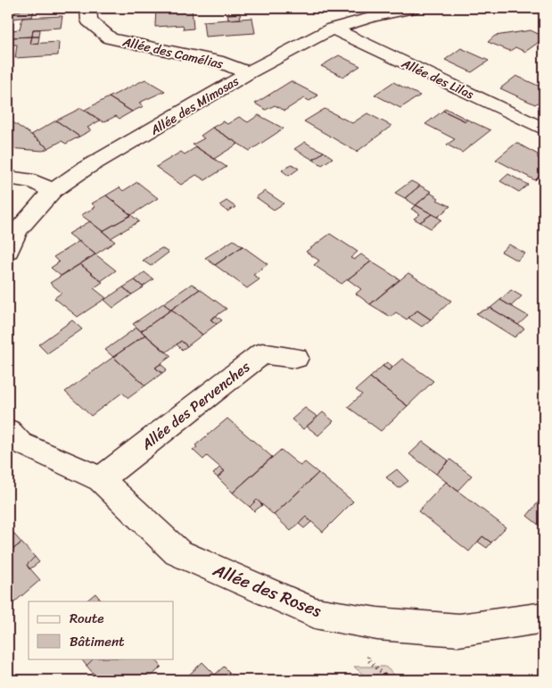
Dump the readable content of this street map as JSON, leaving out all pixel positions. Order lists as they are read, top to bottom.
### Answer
{
  "streets": {
    "street": [
      "Allée des Camélias",
      "Allée des Lilas",
      "Allée des Mimosas",
      "Allée des Pervenches",
      "Allée des Roses"
    ]
  },
  "crossings": [
    ["Allée des Camélias", "Allée des Mimosas"],
    ["Allée des Lilas", "Allée des Mimosas"],
    ["Allée des Pervenches", "Allée des Roses"]
  ],
  "legend": ["Route", "Bâtiment"]
}
